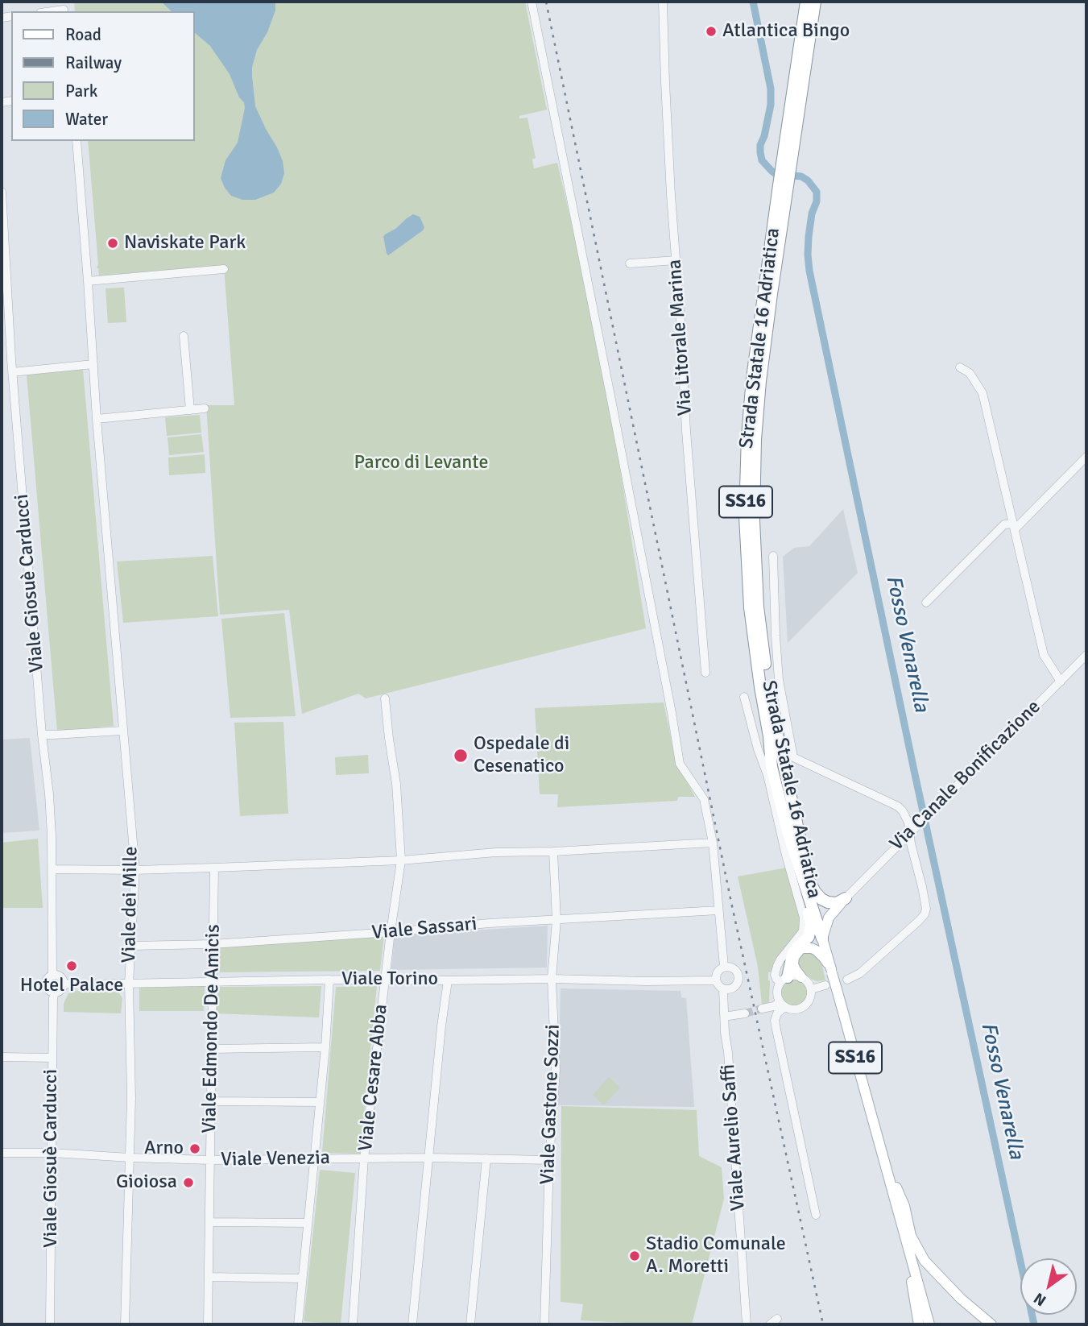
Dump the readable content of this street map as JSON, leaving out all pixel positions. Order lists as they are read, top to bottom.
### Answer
{
  "streets": {
    "highway": ["Strada Statale 16 Adriatica", "SS16"],
    "street": [
      "Via Litorale Marina",
      "Viale Giosuè Carducci",
      "Via Canale Bonificazione",
      "Viale dei Mille",
      "Viale Sassari",
      "Viale Torino",
      "Viale Edmondo De Amicis",
      "Viale Cesare Abba",
      "Viale Gastone Sozzi",
      "Viale Aurelio Saffi",
      "Viale Venezia"
    ]
  },
  "crossings": [
    ["Viale Giosuè Carducci", "Viale Torino"],
    ["Viale Giosuè Carducci", "Viale Venezia"],
    ["Viale dei Mille", "Viale Sassari"],
    ["Viale dei Mille", "Viale Torino"],
    ["Viale dei Mille", "Viale Venezia"],
    ["Viale Sassari", "Viale Edmondo De Amicis"],
    ["Viale Sassari", "Viale Cesare Abba"],
    ["Viale Sassari", "Viale Gastone Sozzi"],
    ["Viale Torino", "Viale Edmondo De Amicis"],
    ["Viale Torino", "Viale Cesare Abba"],
    ["Viale Torino", "Viale Gastone Sozzi"],
    ["Viale Torino", "Viale Aurelio Saffi"],
    ["Viale Edmondo De Amicis", "Viale Venezia"],
    ["Viale Cesare Abba", "Viale Venezia"],
    ["Viale Gastone Sozzi", "Viale Venezia"]
  ],
  "water": ["Fosso Venarella"],
  "parks": ["Parco di Levante"],
  "places": [
    "Atlantica Bingo",
    "Naviskate Park",
    "Ospedale di Cesenatico",
    "Hotel Palace",
    "Arno",
    "Gioiosa",
    "Stadio Comunale A. Moretti"
  ],
  "legend": [
    "Road",
    "Railway",
    "Park",
    "Water"
  ],
  "north": "bottom left"
}
